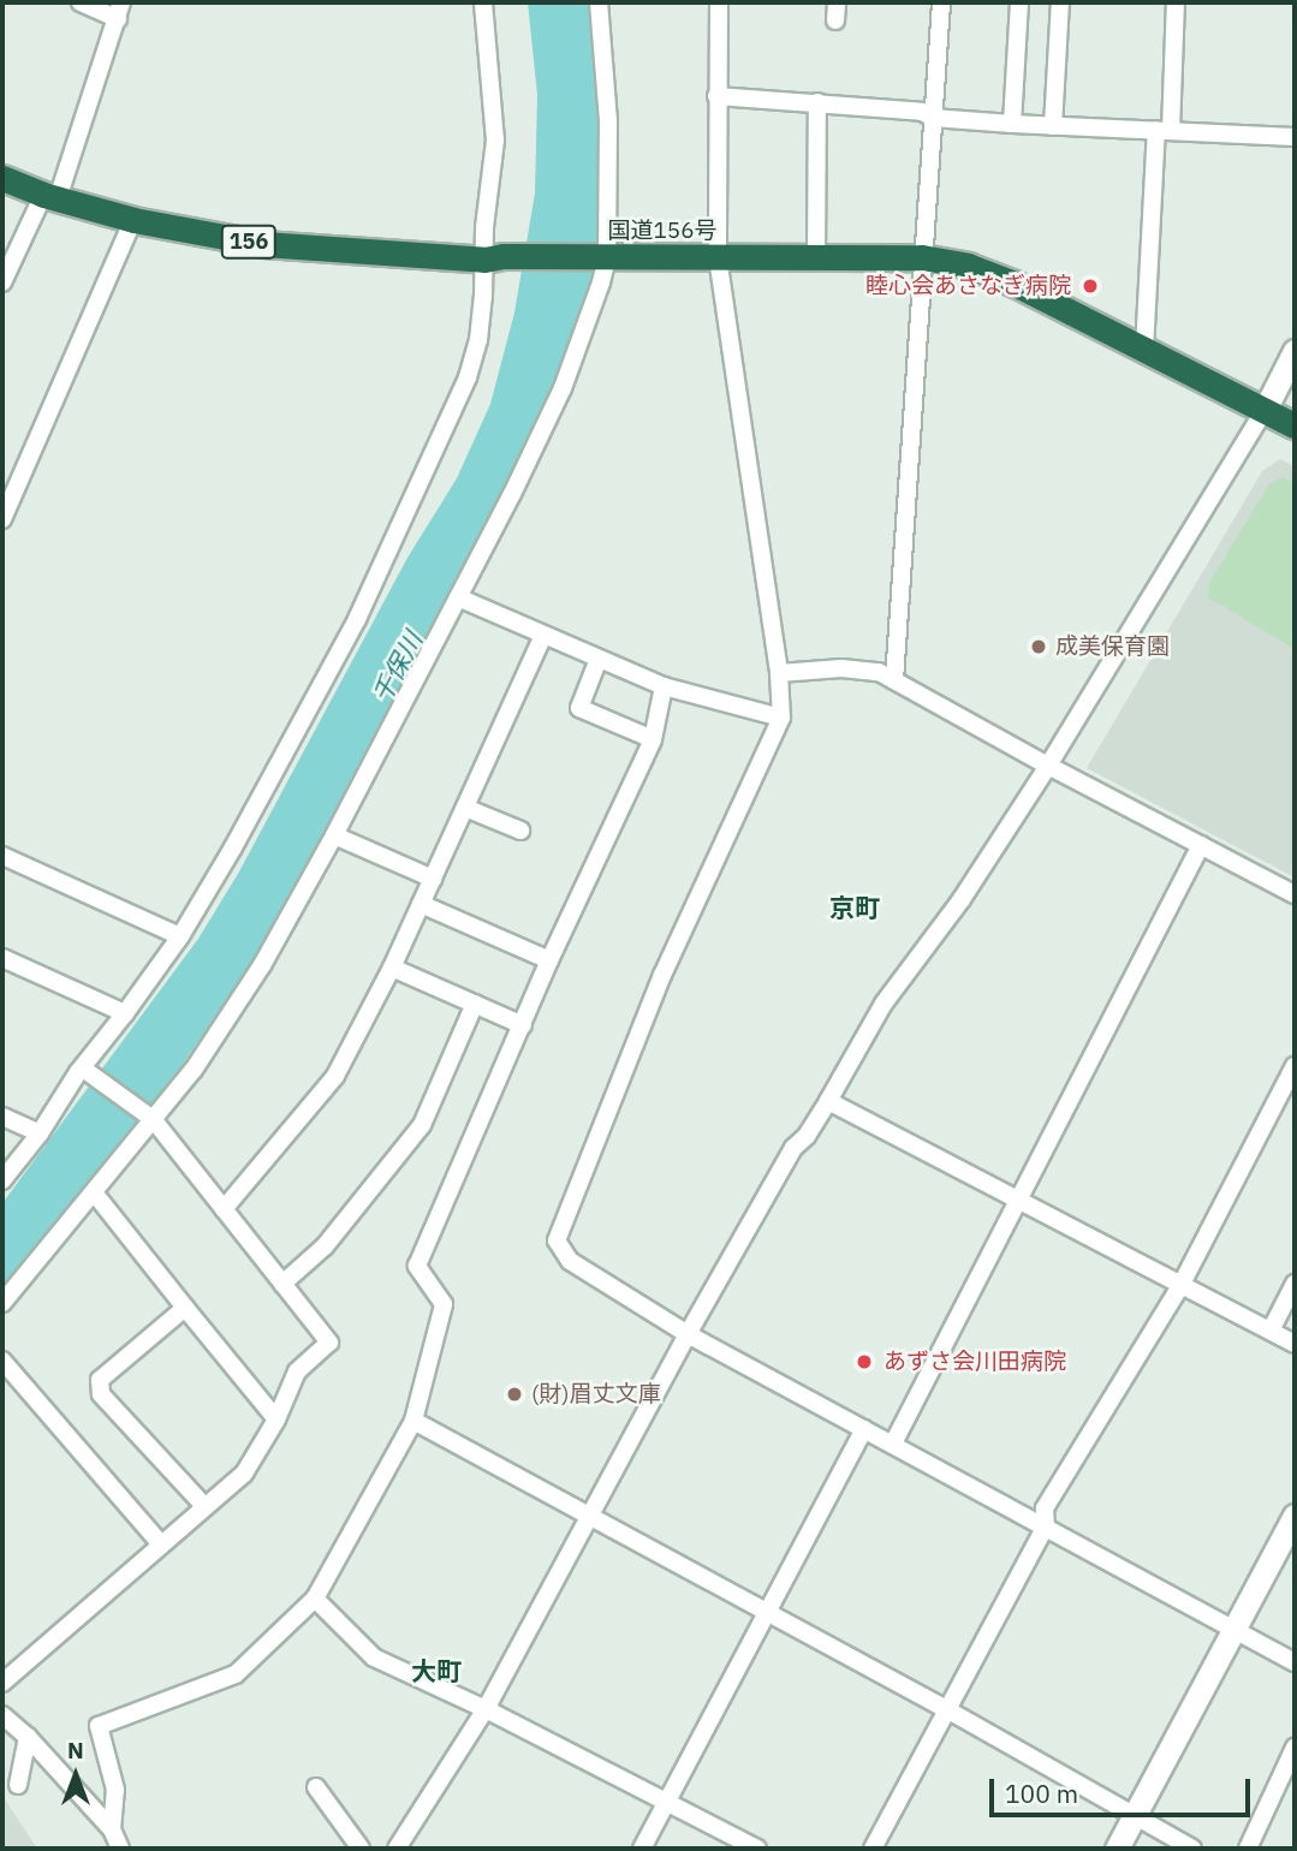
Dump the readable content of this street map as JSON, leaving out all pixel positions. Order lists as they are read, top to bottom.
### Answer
{
  "streets": {
    "highway": ["国道156号", "156"]
  },
  "districts": ["京町", "大町"],
  "water": ["千保川"],
  "places": [
    "睦心会あさなぎ病院",
    "成美保育園",
    "あずさ会川田病院",
    "(財)眉丈文庫"
  ],
  "scale_bar": "100 m",
  "north": "top"
}
